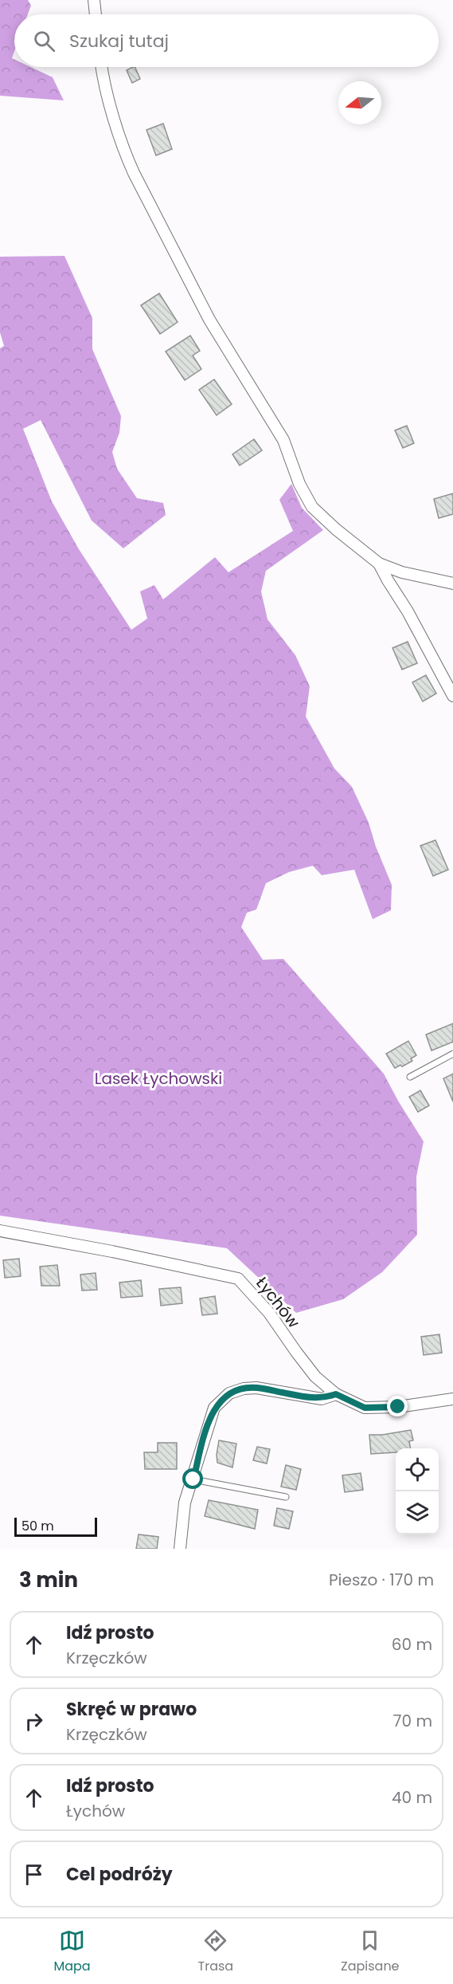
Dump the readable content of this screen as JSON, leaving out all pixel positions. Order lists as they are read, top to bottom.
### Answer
{
  "streets": {
    "street": ["Łychów"]
  },
  "parks": ["Lasek Łychowski"],
  "scale_bar": "50 m",
  "north": "left",
  "page": {
    "search": "Szukaj tutaj",
    "scale": "50 m",
    "heading": ["3 min", "Pieszo · 170 m"],
    "list": [
      ["Idź prosto", "Krzęczków", "60 m"],
      ["Skręć w prawo", "Krzęczków", "70 m"],
      ["Idź prosto", "Łychów", "40 m"],
      "Cel podróży"
    ],
    "nav": ["Mapa", "Trasa", "Zapisane"]
  }
}
